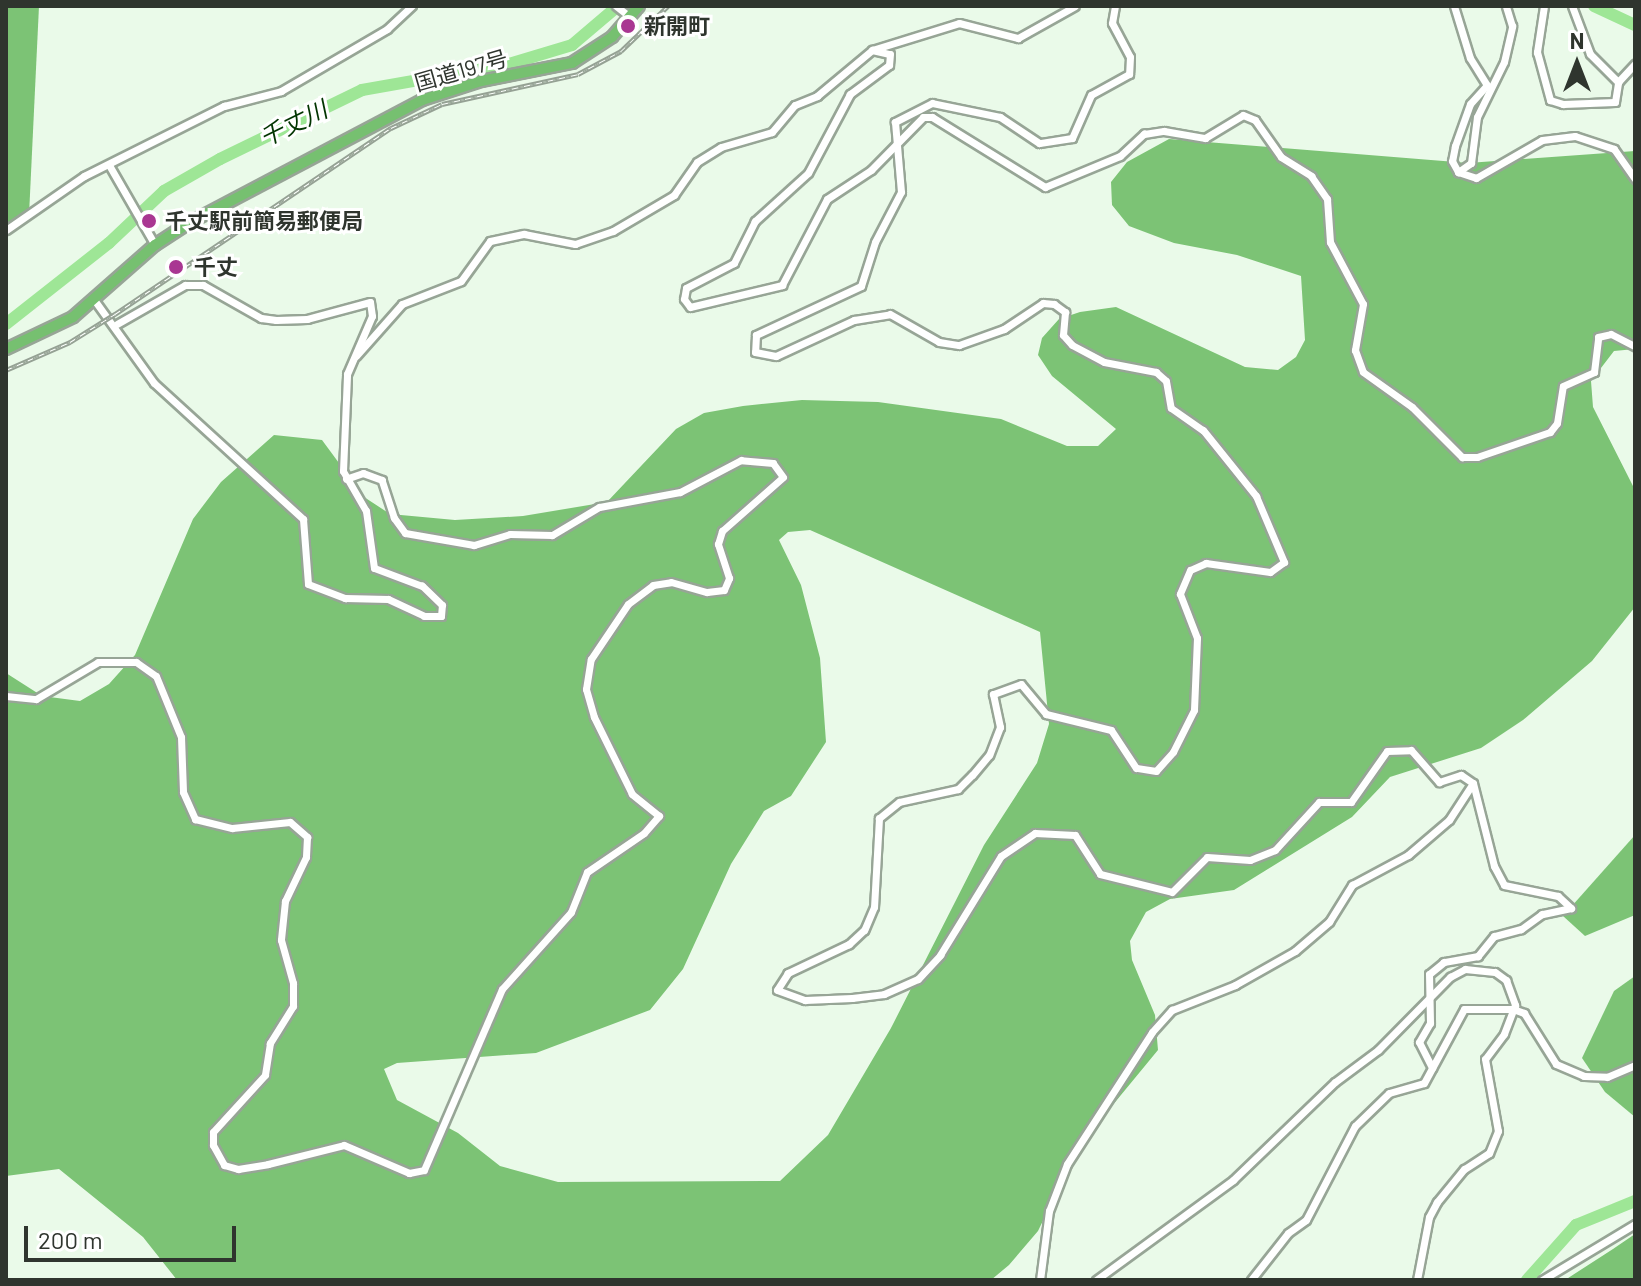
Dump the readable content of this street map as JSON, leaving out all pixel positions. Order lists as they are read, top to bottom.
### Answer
{
  "streets": {
    "highway": ["国道197号"]
  },
  "water": ["千丈川"],
  "places": ["新開町", "千丈駅前簡易郵便局", "千丈"],
  "scale_bar": "200 m",
  "north": "top"
}
